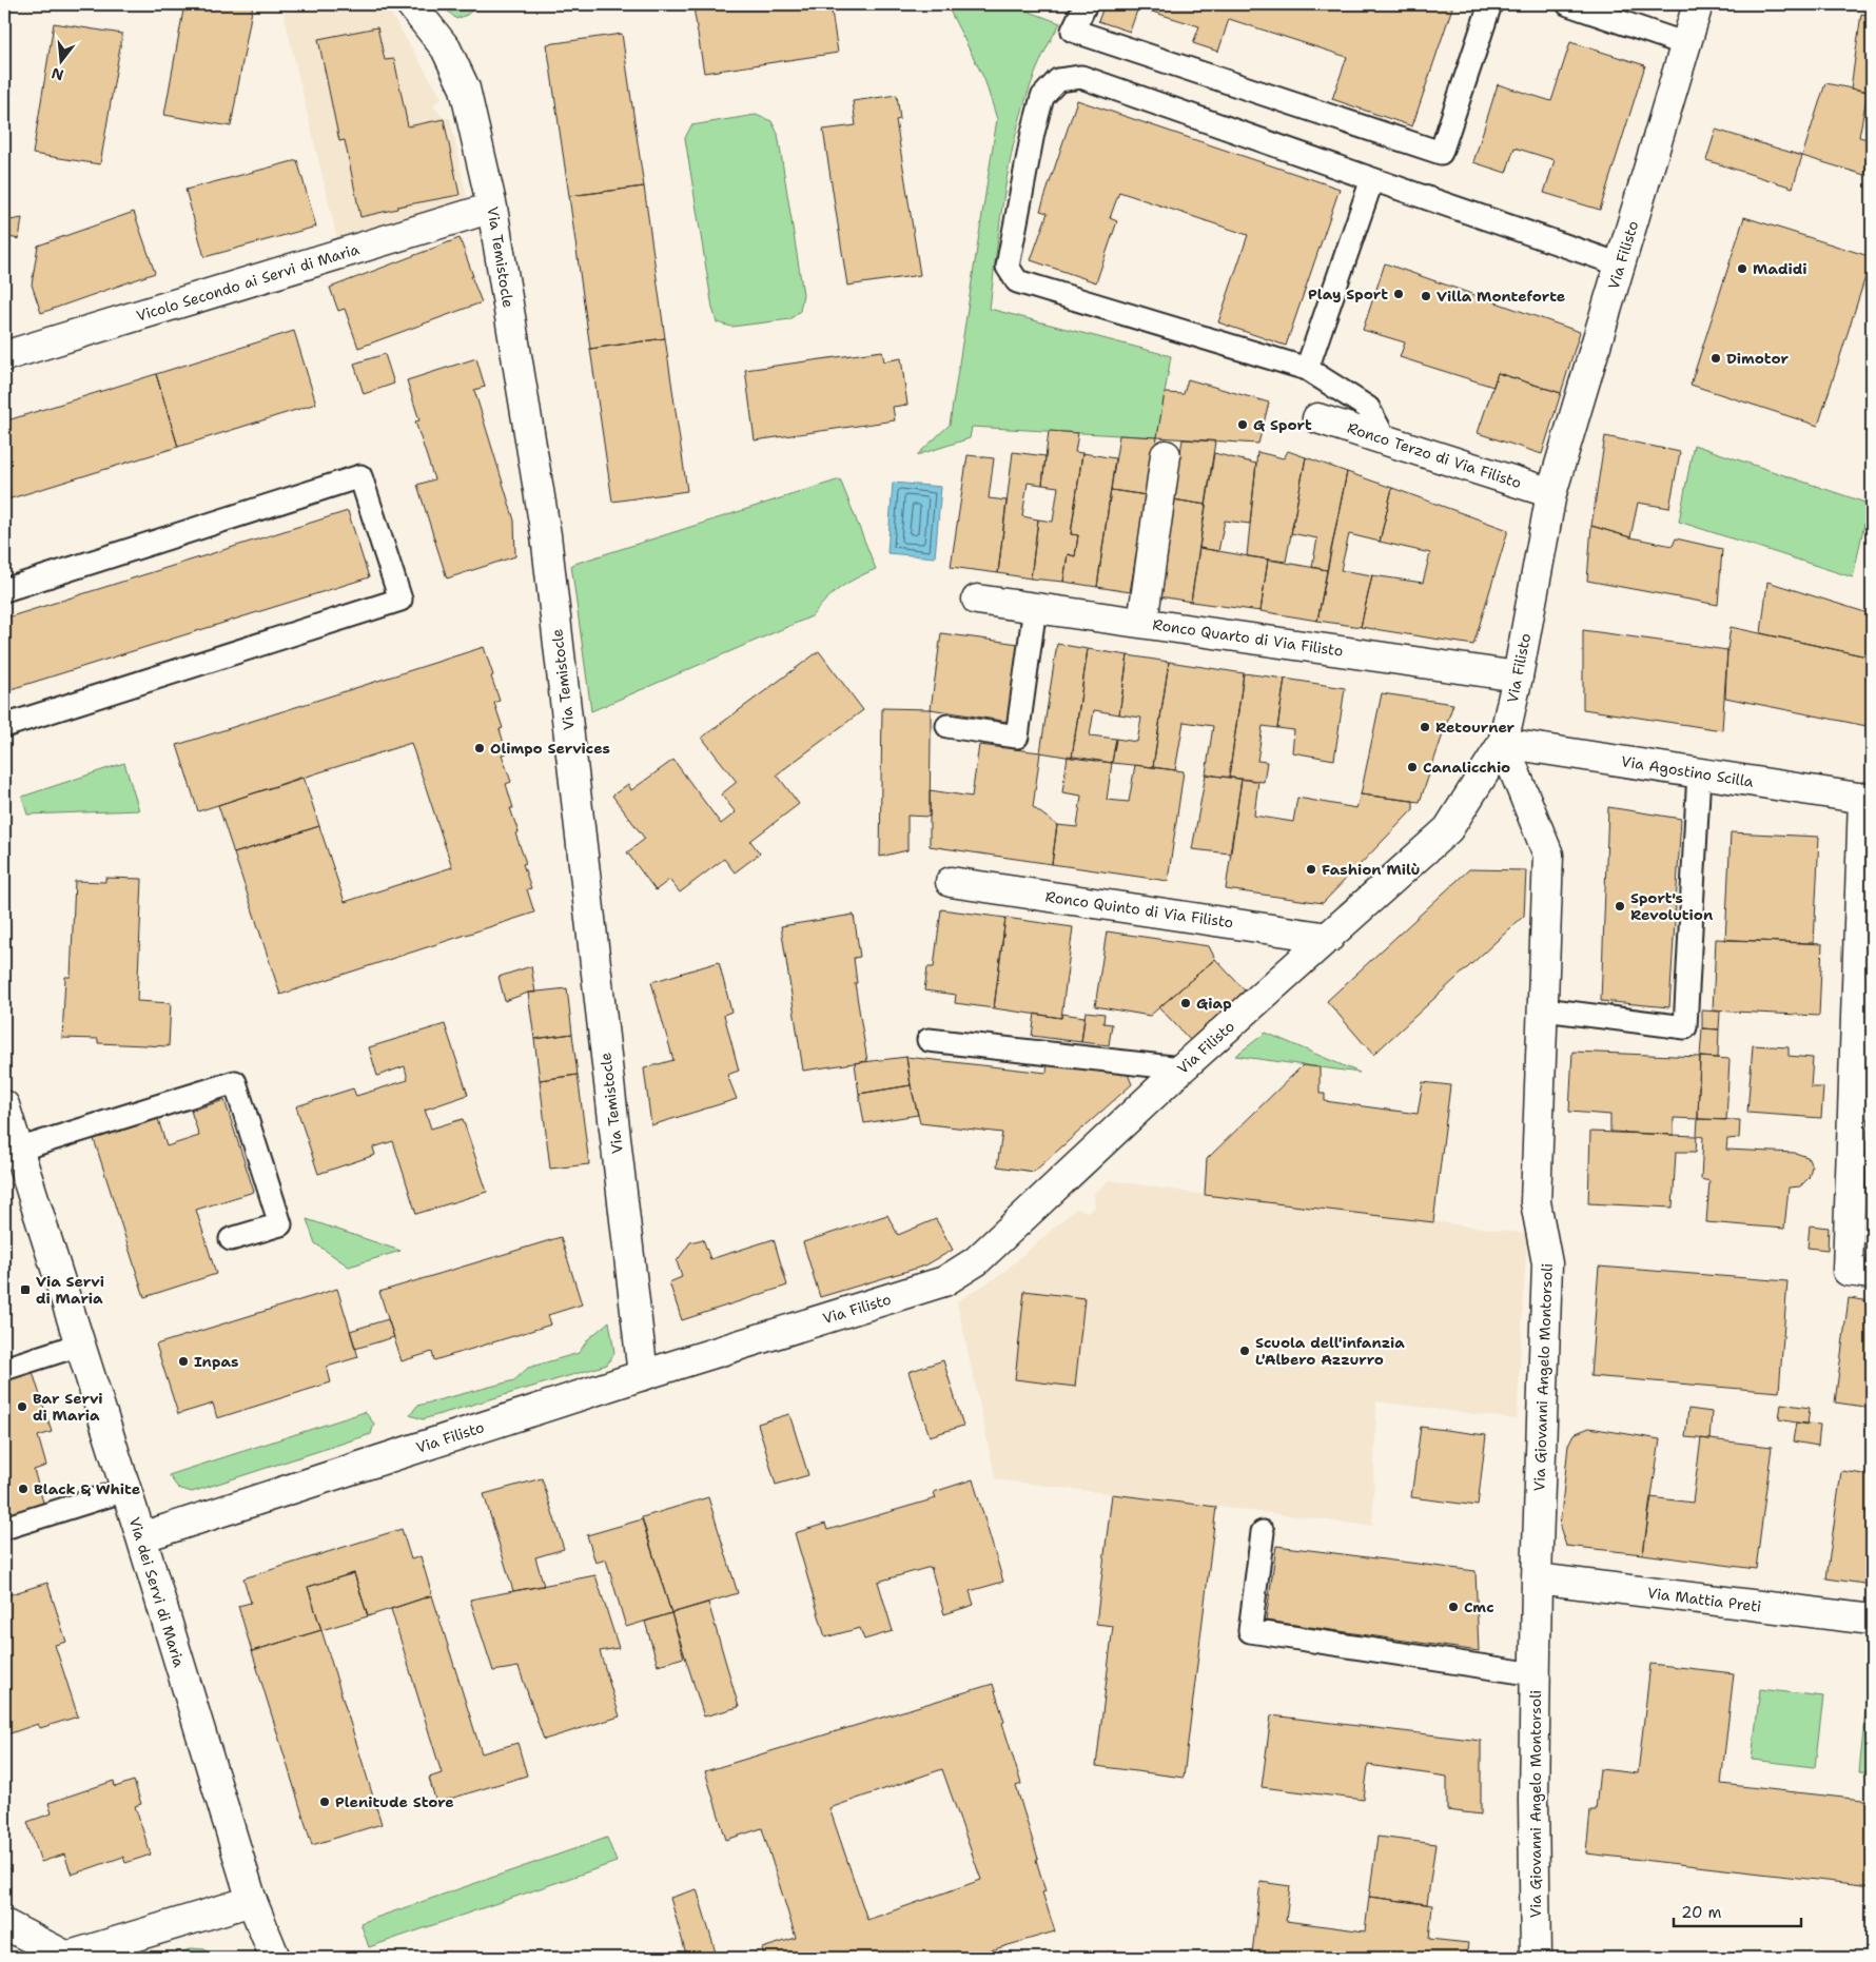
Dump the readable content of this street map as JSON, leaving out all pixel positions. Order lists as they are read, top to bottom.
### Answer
{
  "streets": {
    "street": [
      "Via Filisto",
      "Via Temistocle",
      "Vicolo Secondo ai Servi di Maria",
      "Ronco Terzo di Via Filisto",
      "Ronco Quarto di Via Filisto",
      "Via Agostino Scilla",
      "Ronco Quinto di Via Filisto",
      "Via Giovanni Angelo Montorsoli",
      "Via dei Servi di Maria",
      "Via Mattia Preti"
    ]
  },
  "crossings": [
    ["Via Filisto", "Via Temistocle"],
    ["Via Filisto", "Ronco Terzo di Via Filisto"],
    ["Via Filisto", "Ronco Quarto di Via Filisto"],
    ["Via Filisto", "Via Agostino Scilla"],
    ["Via Filisto", "Ronco Quinto di Via Filisto"],
    ["Via Filisto", "Via Giovanni Angelo Montorsoli"],
    ["Via Filisto", "Via dei Servi di Maria"],
    ["Via Temistocle", "Vicolo Secondo ai Servi di Maria"],
    ["Via Agostino Scilla", "Via Giovanni Angelo Montorsoli"],
    ["Via Giovanni Angelo Montorsoli", "Via Mattia Preti"]
  ],
  "places": {
    "other": [
      "Madidi",
      "Play Sport",
      "Villa Monteforte",
      "Dimotor",
      "G Sport",
      "Retourner",
      "Olimpo Services",
      "Canalicchio",
      "Fashion Milù",
      "Sport's Revolution",
      "Giap",
      "Scuola dell'infanzia L'Albero Azzurro",
      "Inpas",
      "Bar Servi di Maria",
      "Black & White",
      "Cmc",
      "Plenitude Store"
    ],
    "transit": ["Via Servi di Maria"]
  },
  "scale_bar": "20 m",
  "north": "bottom"
}
